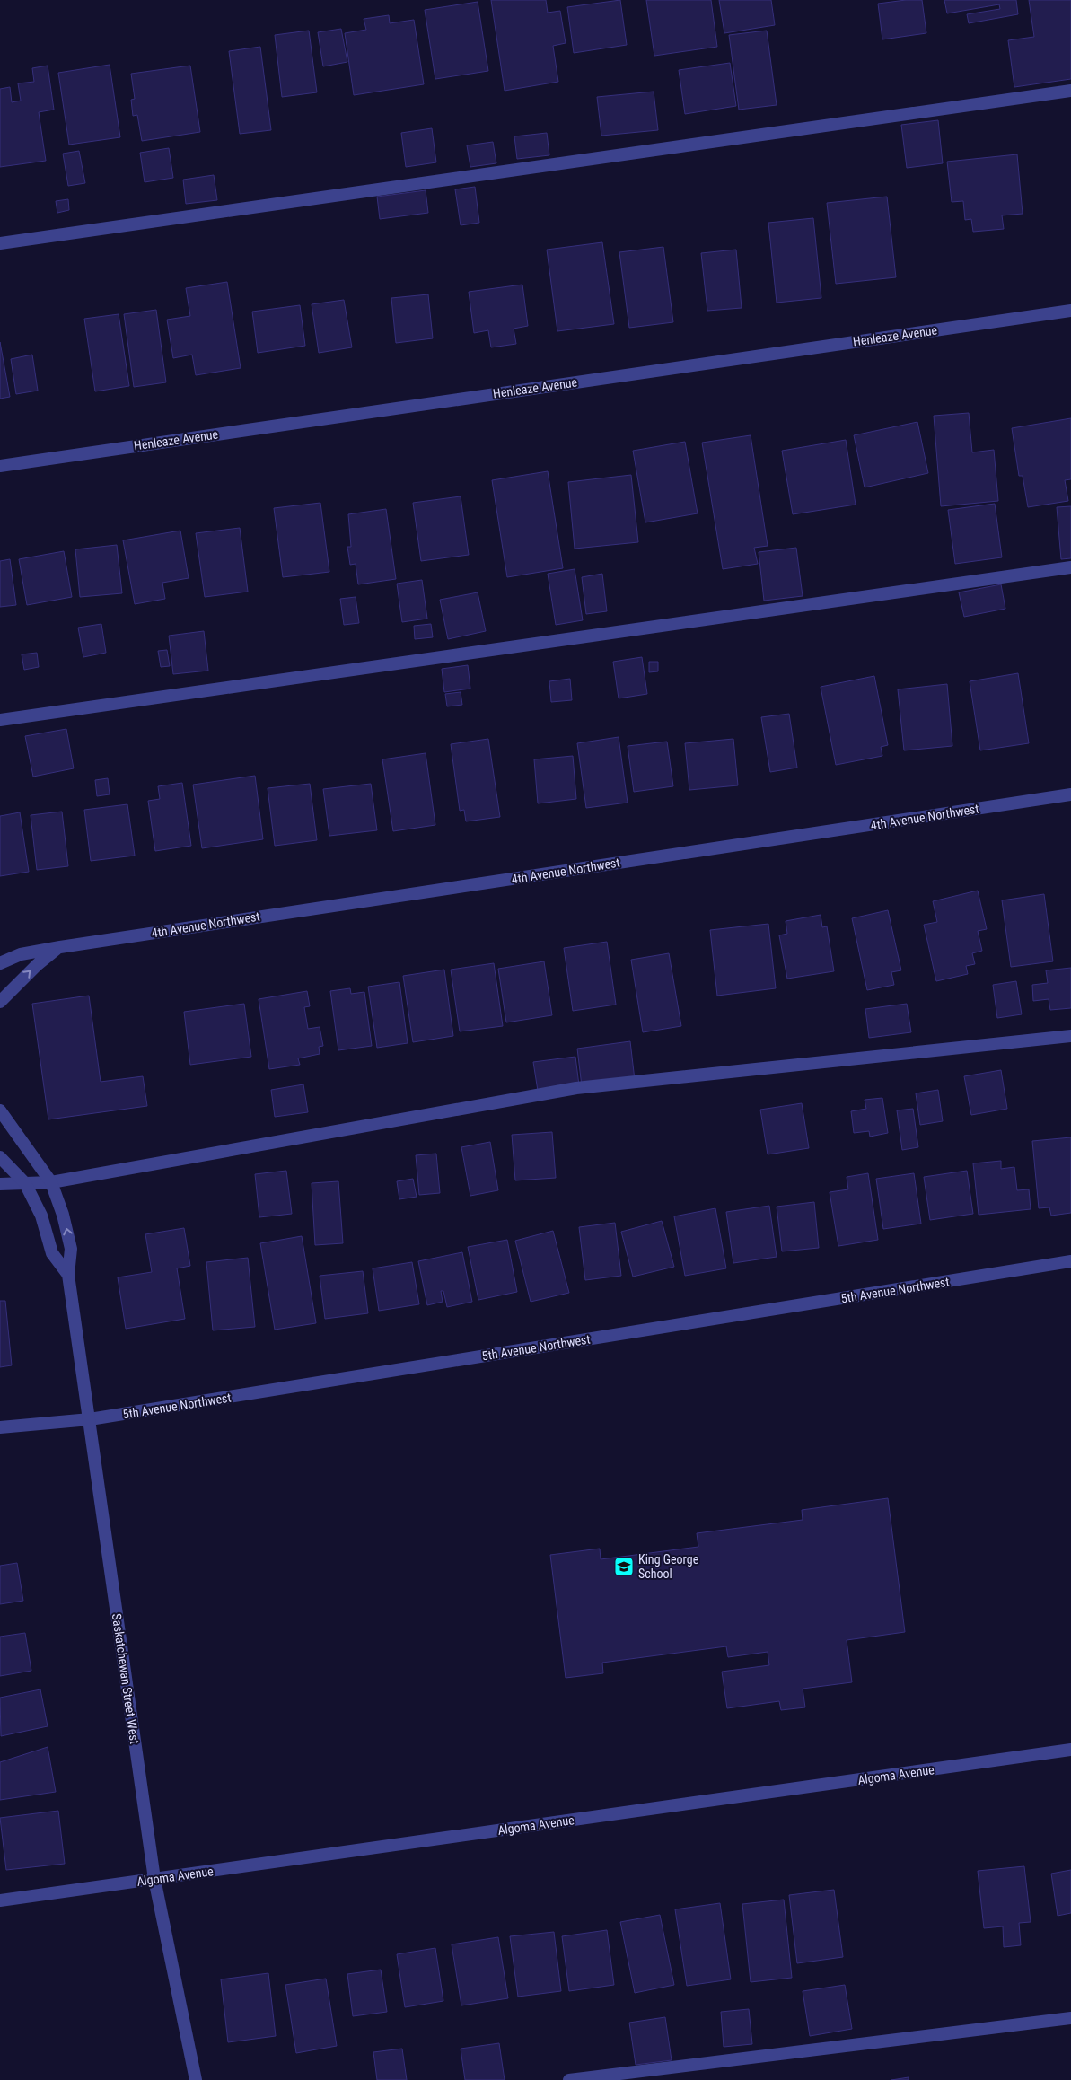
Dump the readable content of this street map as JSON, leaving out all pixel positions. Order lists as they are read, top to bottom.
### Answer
{
  "streets": {
    "street": [
      "Henleaze Avenue",
      "4th Avenue Northwest",
      "5th Avenue Northwest",
      "Saskatchewan Street West",
      "Algoma Avenue"
    ]
  },
  "crossings": [
    ["5th Avenue Northwest", "Saskatchewan Street West"],
    ["Saskatchewan Street West", "Algoma Avenue"]
  ],
  "places": {
    "school or university": ["King George School"]
  }
}
